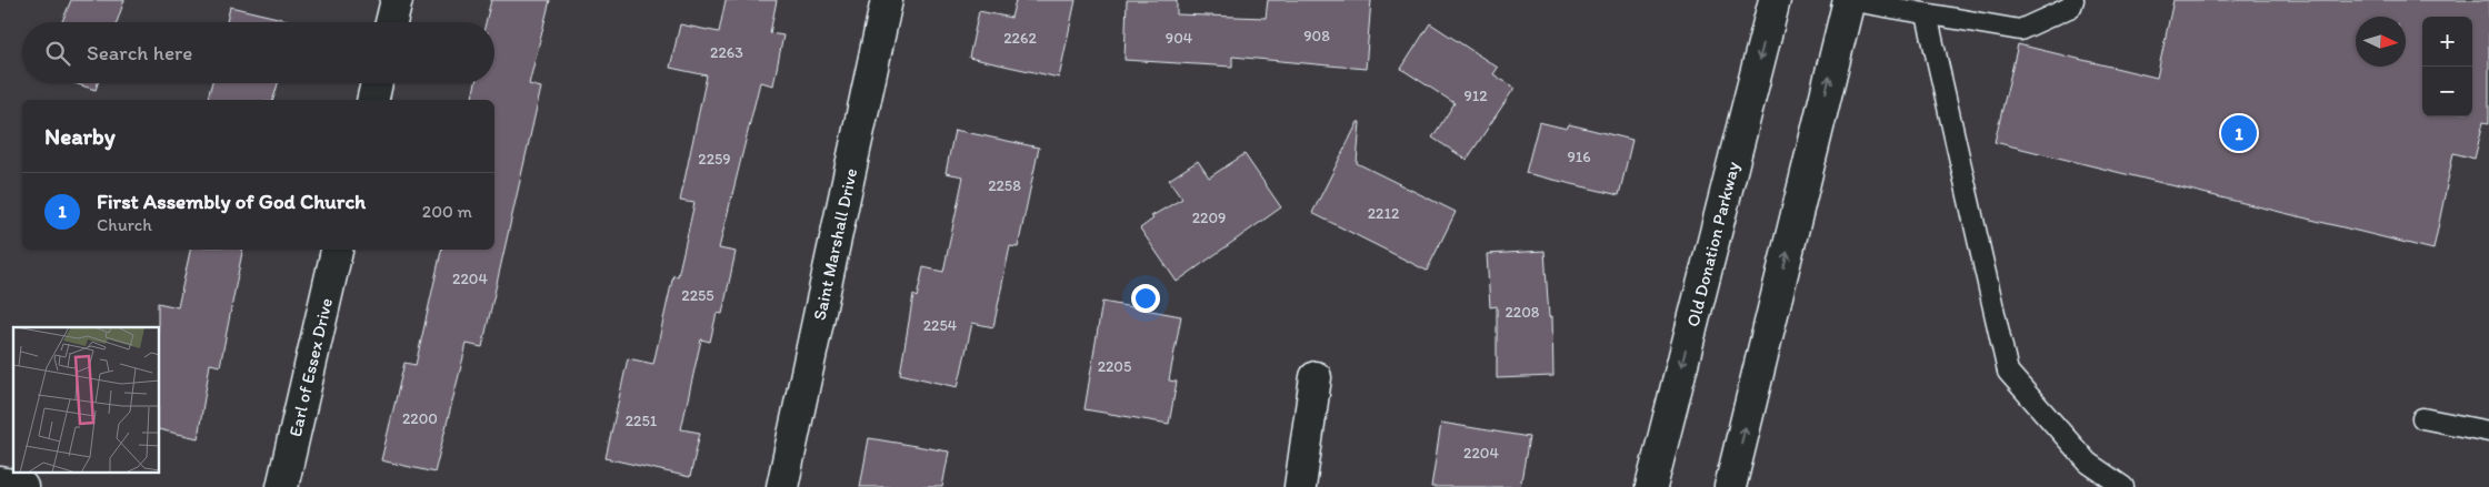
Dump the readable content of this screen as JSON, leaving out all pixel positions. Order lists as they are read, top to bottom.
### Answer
{
  "streets": {
    "street": ["Saint Marshall Drive", "Old Donation Parkway", "Earl of Essex Drive"]
  },
  "house_numbers": [
    "908",
    "2262",
    "904",
    "2263",
    "912",
    "916",
    "2259",
    "2258",
    "2212",
    "2209",
    "2204",
    "2255",
    "2208",
    "2254",
    "2205",
    "2200",
    "2251",
    "2204"
  ],
  "north": "right",
  "page": {
    "map_buttons": ["+", "−"],
    "search": "Search here",
    "heading": "Nearby",
    "pins": "1",
    "list": [
      {
        "mark": "1",
        "name": "First Assembly of God Church",
        "note": "Church",
        "value": "200 m"
      }
    ]
  }
}
